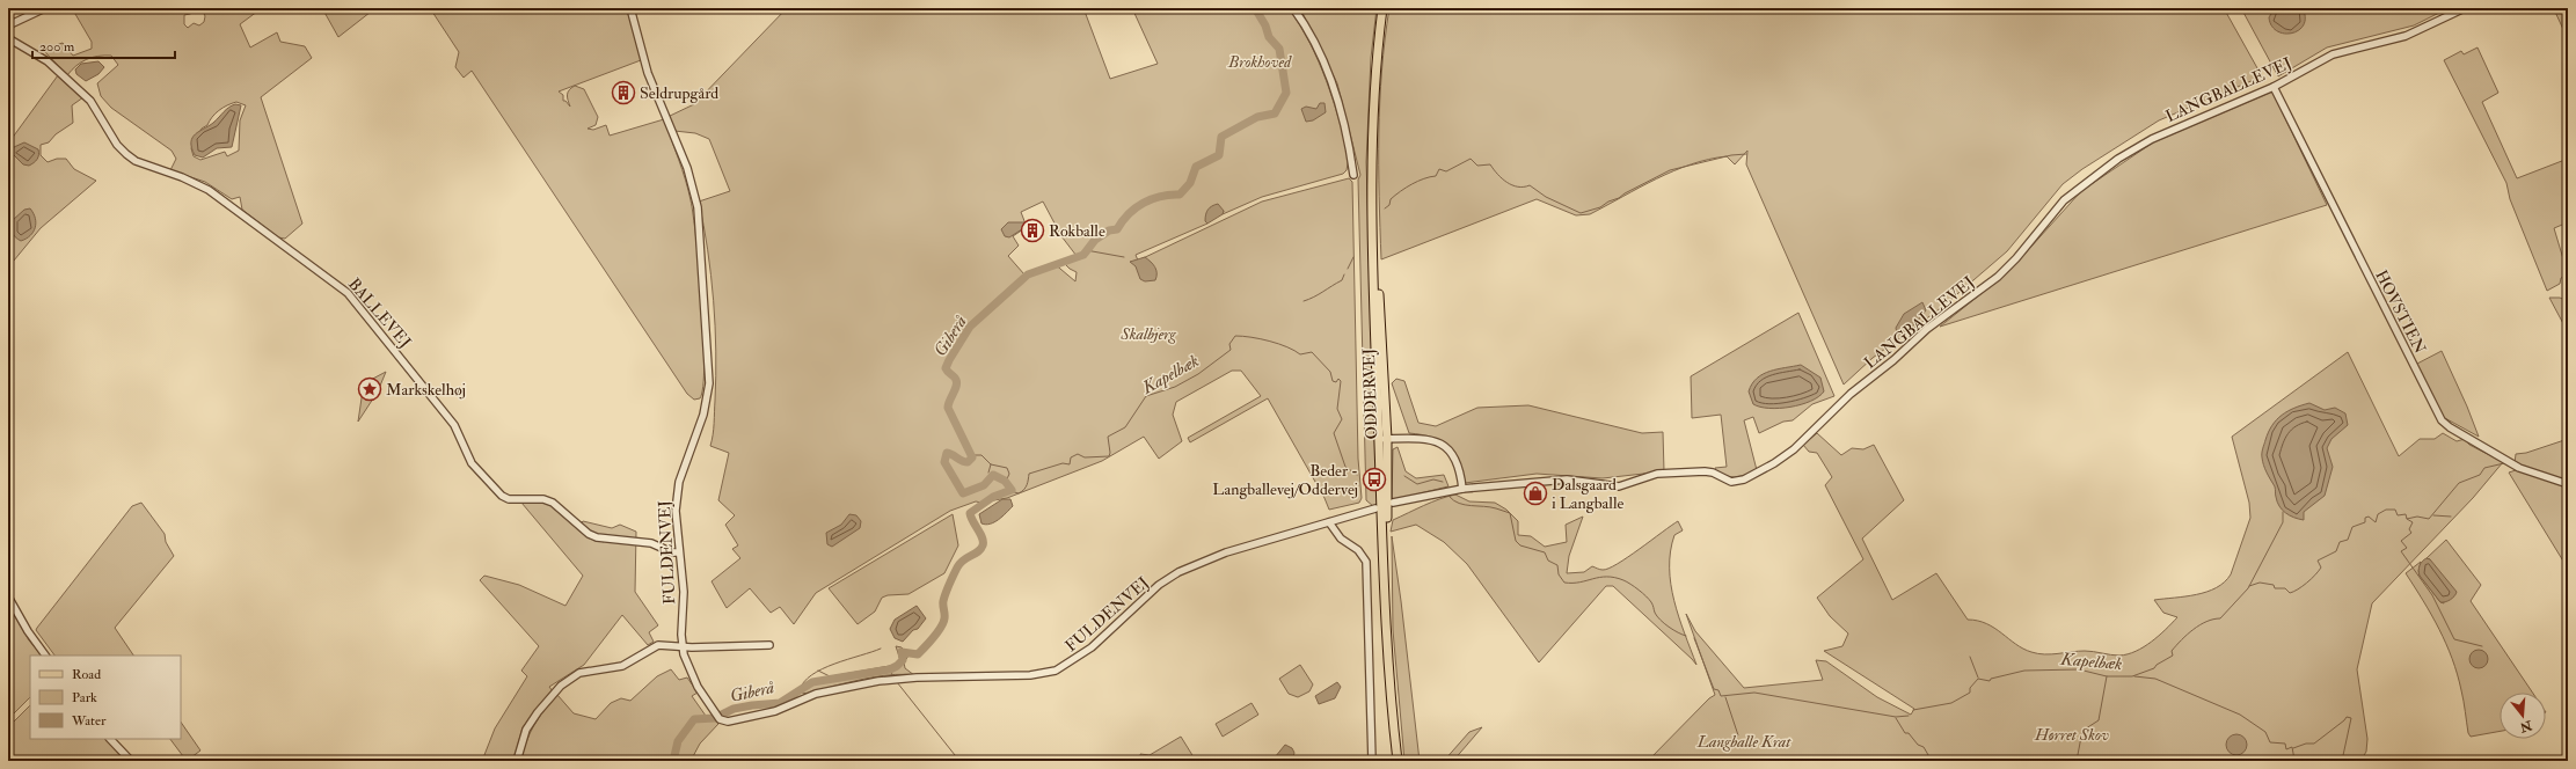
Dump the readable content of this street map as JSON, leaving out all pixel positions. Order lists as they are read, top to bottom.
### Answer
{
  "streets": {
    "main road": ["ODDERVEJ"],
    "street": [
      "LANGBALLEVEJ",
      "HOVSTIEN",
      "BALLEVEJ",
      "FULDENVEJ"
    ]
  },
  "crossings": [
    ["LANGBALLEVEJ", "HOVSTIEN"],
    ["BALLEVEJ", "FULDENVEJ"]
  ],
  "water": ["Giberå", "Kapelbæk"],
  "parks": [
    "Brokhoved",
    "Skalbjerg",
    "Hørret Skov",
    "Langballe Krat"
  ],
  "places": {
    "building": ["Seldrupgård", "Rokballe"],
    "place": ["Markskelhøj"],
    "bus stop": ["Beder - Langballevej/Oddervej"],
    "shop": ["Dalsgaard i Langballe"]
  },
  "legend": ["Road", "Park", "Water"],
  "scale_bar": "200 m",
  "north": "bottom"
}
